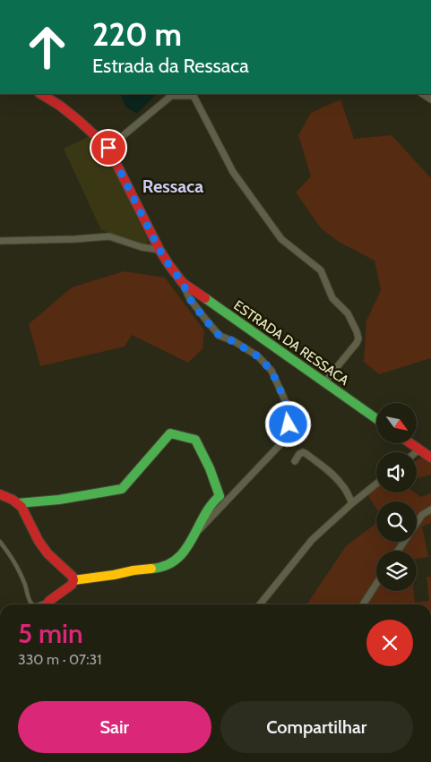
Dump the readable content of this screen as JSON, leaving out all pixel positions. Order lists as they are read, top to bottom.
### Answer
{
  "streets": {
    "street": ["ESTRADA DA RESSACA"]
  },
  "districts": ["Ressaca"],
  "north": "bottom right",
  "page": {
    "turn": ["220 m", "Estrada da Ressaca"],
    "heading": ["5 min", "330 m · 07:31"],
    "buttons": ["Sair", "Compartilhar"]
  }
}
